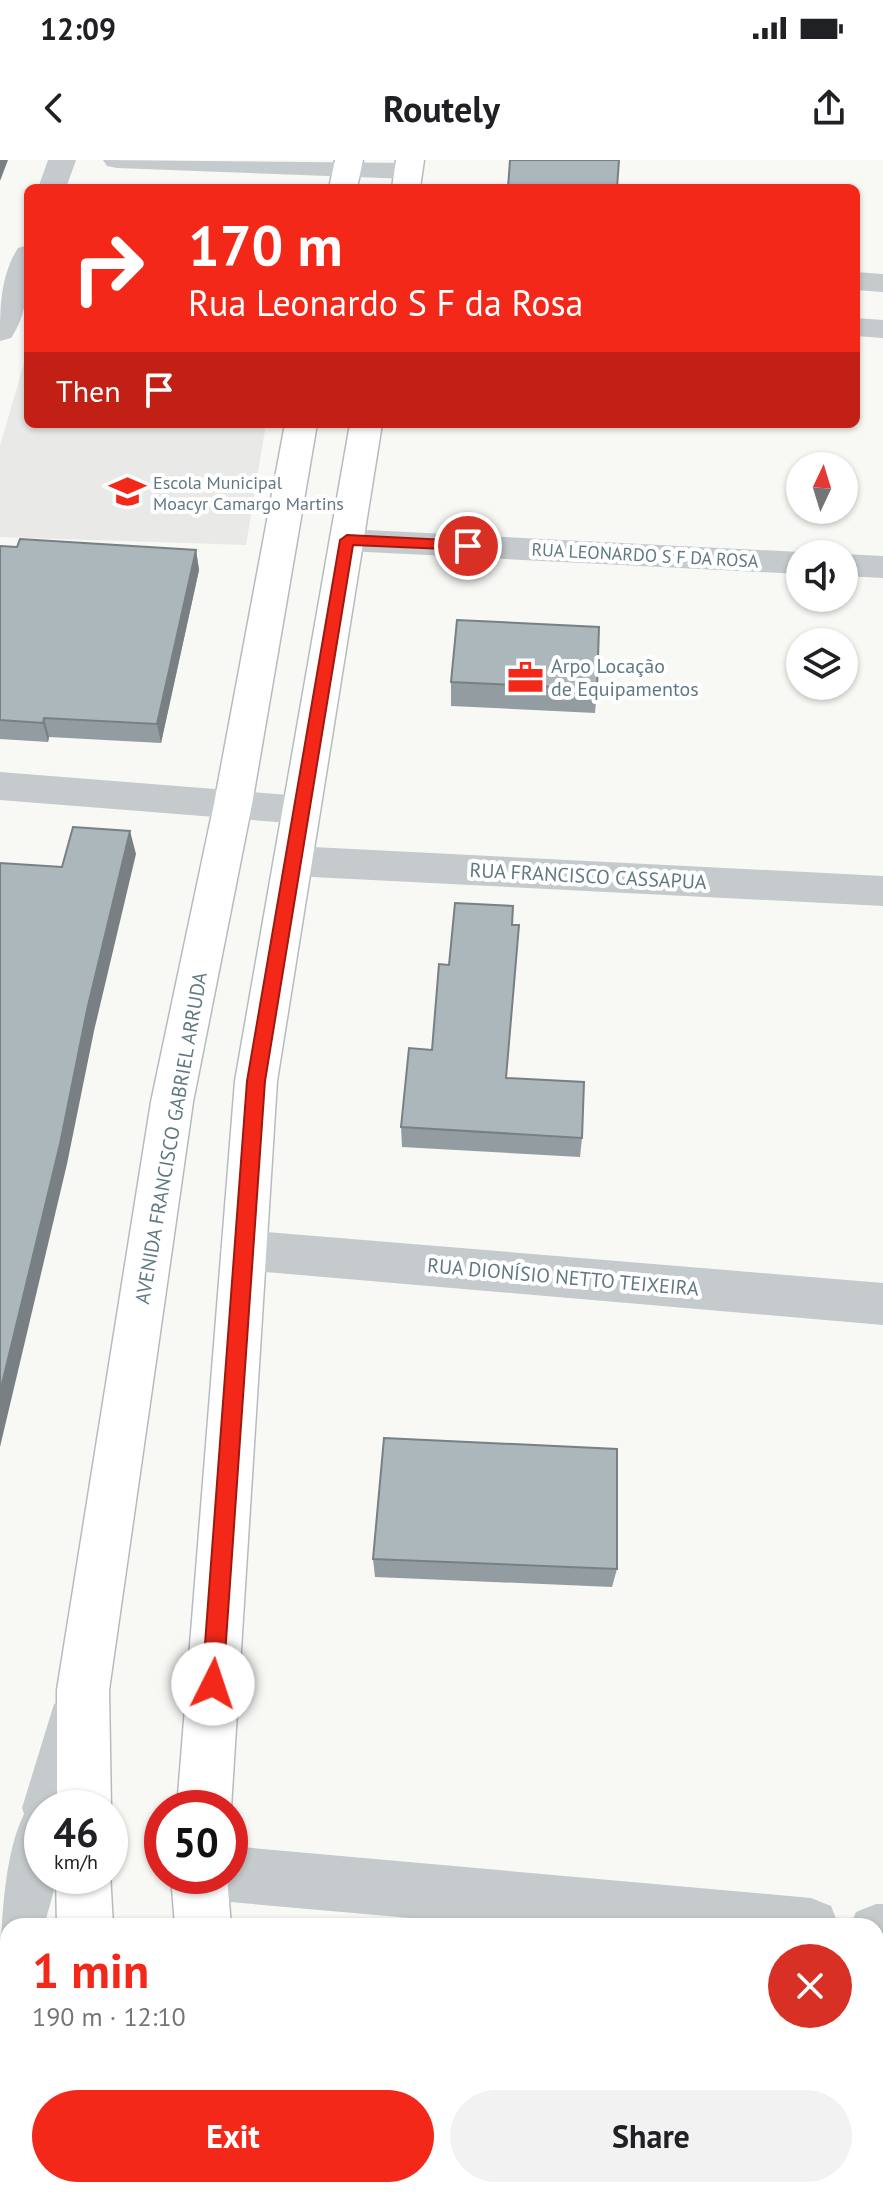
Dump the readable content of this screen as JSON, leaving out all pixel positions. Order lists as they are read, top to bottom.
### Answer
{
  "streets": {
    "main road": ["AVENIDA FRANCISCO GABRIEL ARRUDA"],
    "street": ["RUA LEONARDO S F DA ROSA", "RUA FRANCISCO CASSAPUA", "RUA DIONÍSIO NETTO TEIXEIRA"]
  },
  "places": {
    "school or university": ["Escola Municipal Moacyr Camargo Martins"],
    "office": ["Arpo Locação de Equipamentos"]
  },
  "north": "top",
  "page": {
    "status": "12:09",
    "header": "Routely",
    "turn": ["170 m", "Rua Leonardo S F da Rosa"],
    "then": "Then",
    "speed": "46 km/h",
    "limit": "50",
    "heading": ["1 min", "190 m · 12:10"],
    "buttons": ["Exit", "Share"]
  }
}
